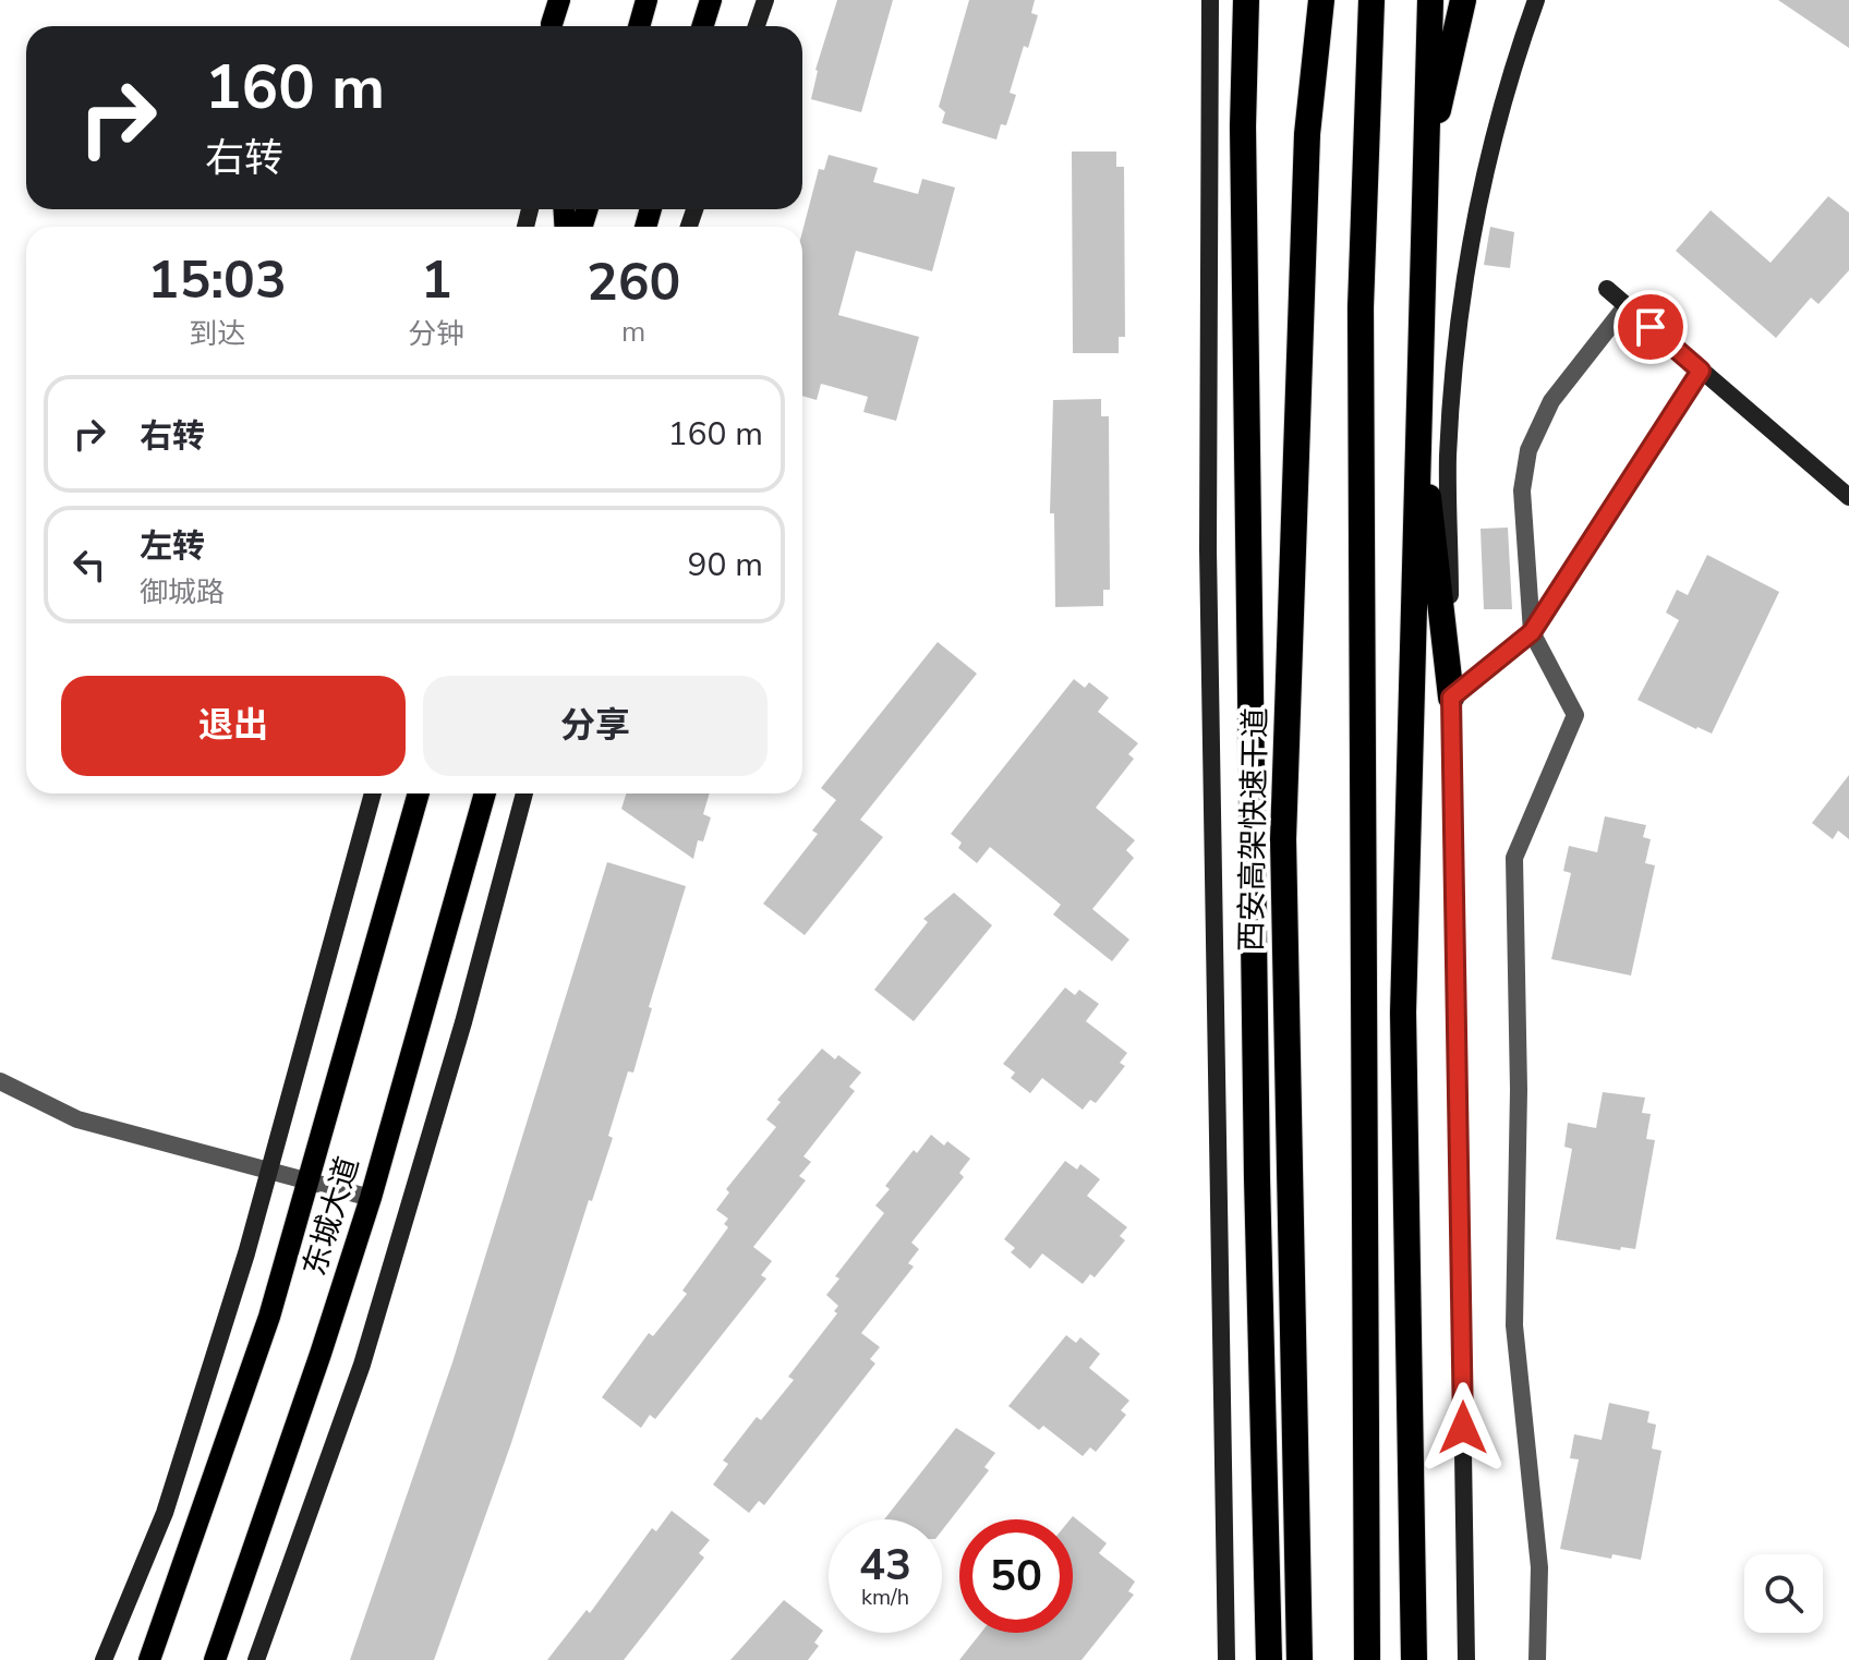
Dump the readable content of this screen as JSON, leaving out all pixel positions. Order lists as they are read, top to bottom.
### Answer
{
  "streets": {
    "highway": ["西安高架快速干道"],
    "main road": ["东城大道"]
  },
  "page": {
    "turn": ["160 m", "右转"],
    "eta": [
      "15:03",
      "到达",
      "1",
      "分钟",
      "260",
      "m"
    ],
    "list": [
      {
        "name": "右转",
        "value": "160 m"
      },
      {
        "name": "左转",
        "note": "御城路",
        "value": "90 m"
      }
    ],
    "buttons": ["退出", "分享"],
    "speed": "43 km/h",
    "limit": "50"
  }
}
